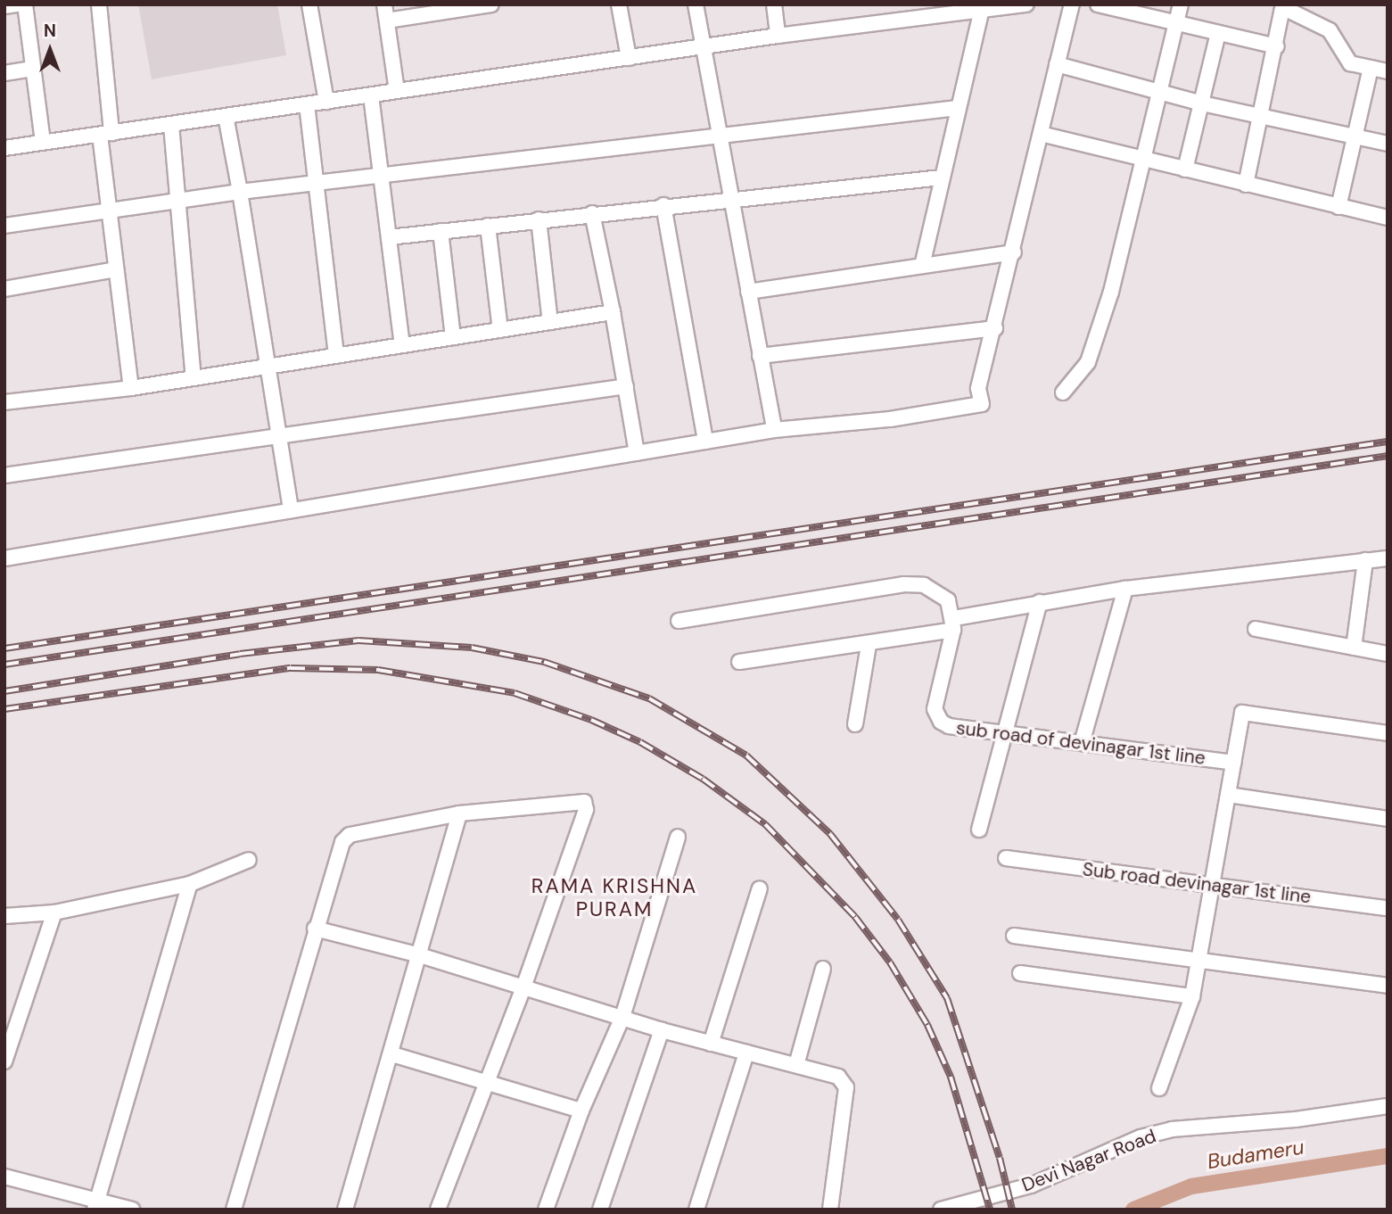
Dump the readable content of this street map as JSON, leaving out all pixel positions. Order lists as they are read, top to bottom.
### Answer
{
  "streets": {
    "street": ["sub road of devinagar 1st line", "Sub road devinagar 1st line", "Devi Nagar Road"]
  },
  "districts": ["RAMA KRISHNA PURAM"],
  "water": ["Budameru"],
  "north": "top"
}
